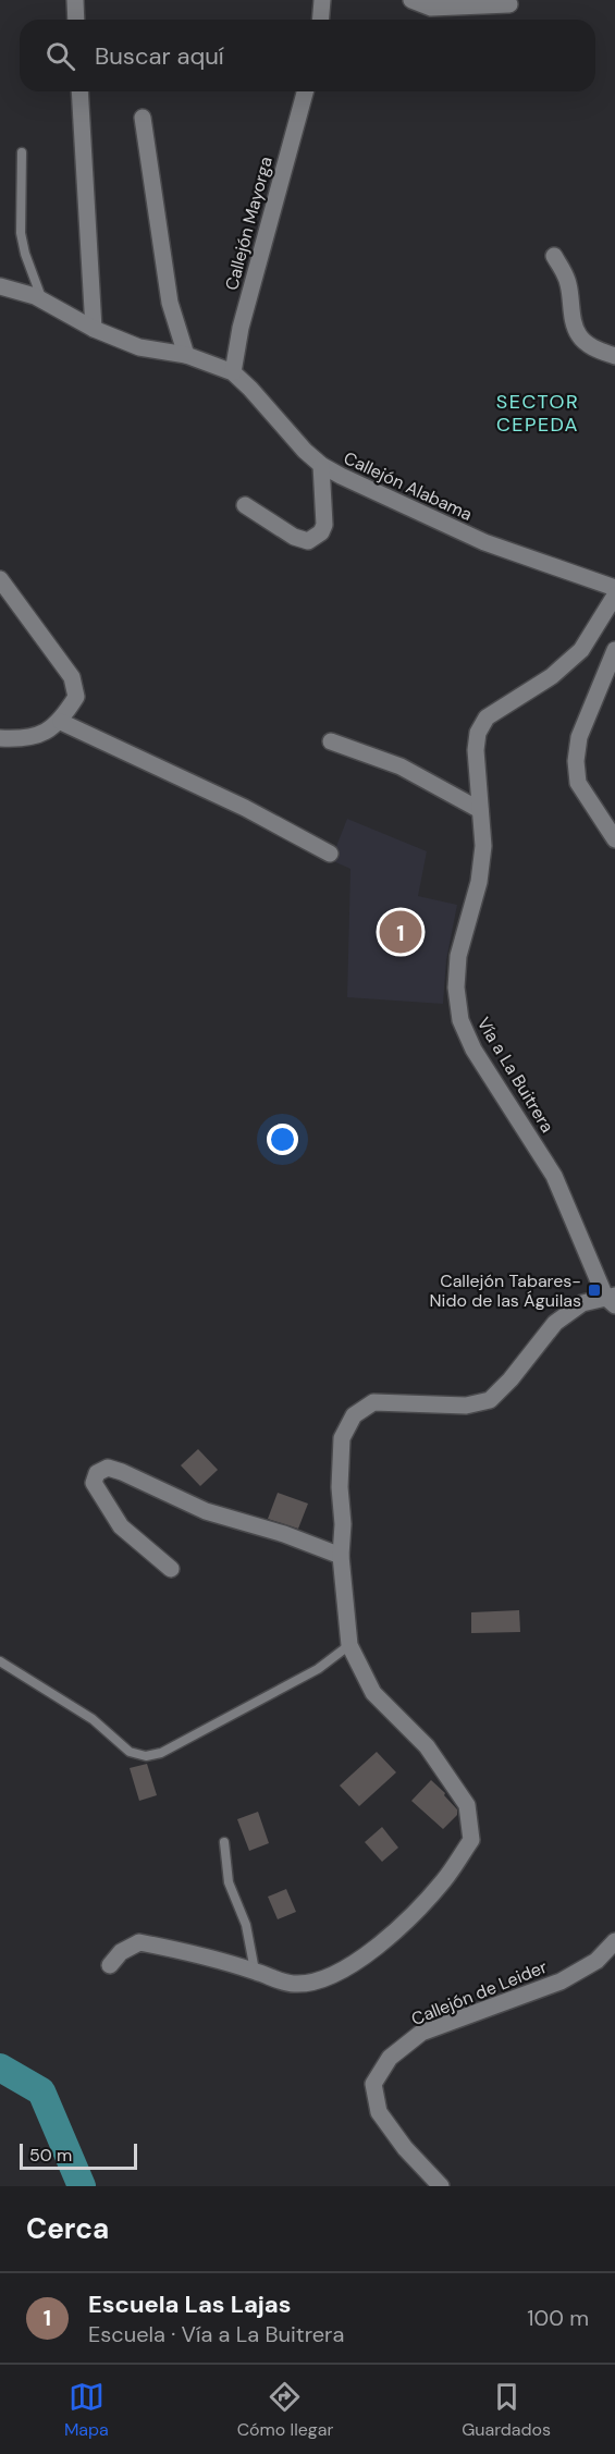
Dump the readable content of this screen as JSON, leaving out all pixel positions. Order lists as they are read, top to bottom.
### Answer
{
  "streets": {
    "street": [
      "Callejón Mayorga",
      "Callejón Alabama",
      "Vía a La Buitrera",
      "Callejón de Leider"
    ]
  },
  "crossings": [
    ["Callejón Mayorga", "Callejón Alabama"]
  ],
  "districts": ["SECTOR CEPEDA"],
  "places": {
    "transit": ["Callejón Tabares- Nido de las Águilas"]
  },
  "scale_bar": "50 m",
  "page": {
    "search": "Buscar aquí",
    "pins": "1",
    "scale": "50 m",
    "heading": "Cerca",
    "list": [
      {
        "mark": "1",
        "name": "Escuela Las Lajas",
        "note": "Escuela · Vía a La Buitrera",
        "value": "100 m"
      }
    ],
    "nav": ["Mapa", "Cómo llegar", "Guardados"]
  }
}
